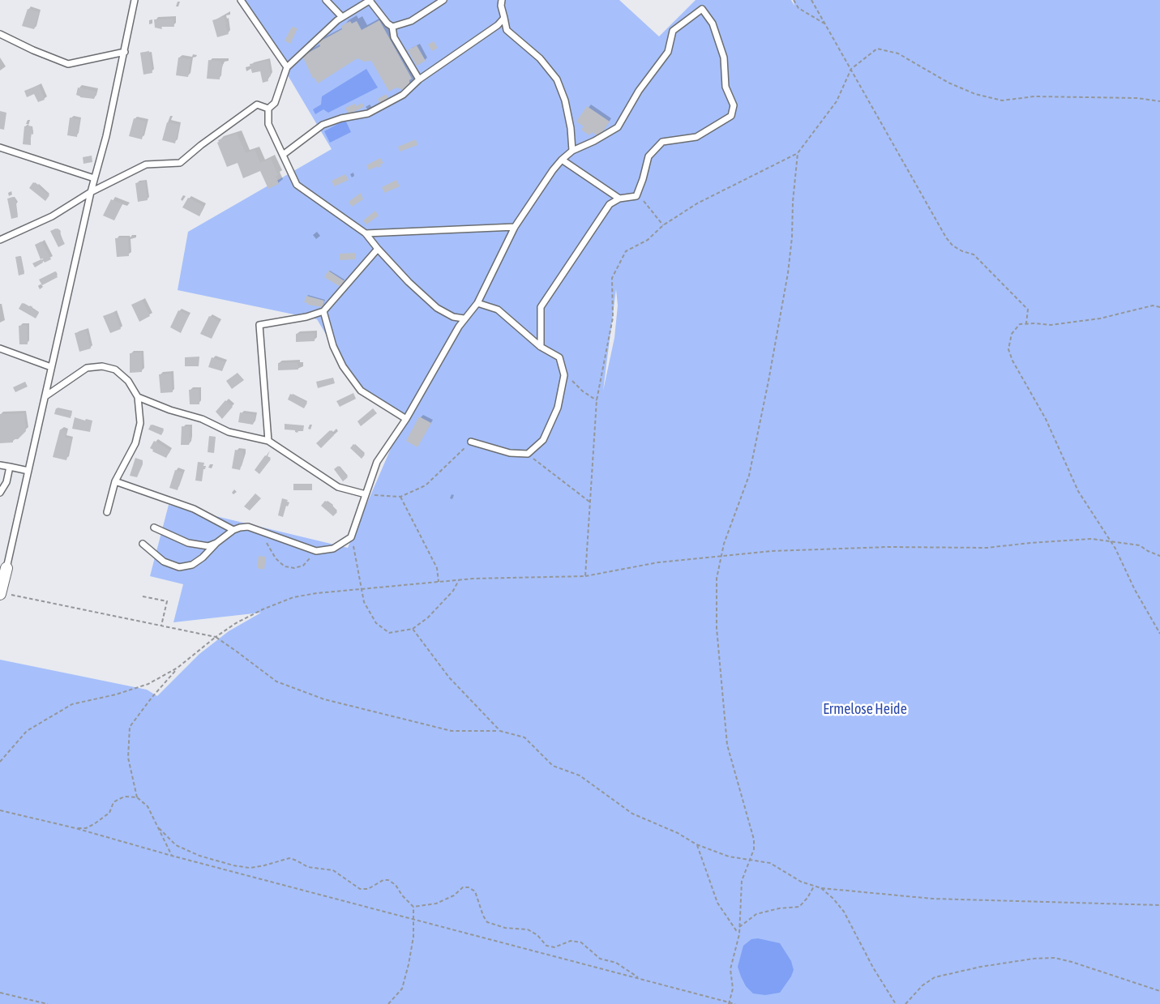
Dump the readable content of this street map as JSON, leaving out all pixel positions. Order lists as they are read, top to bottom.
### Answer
{
  "parks": ["Ermelose Heide"]
}
